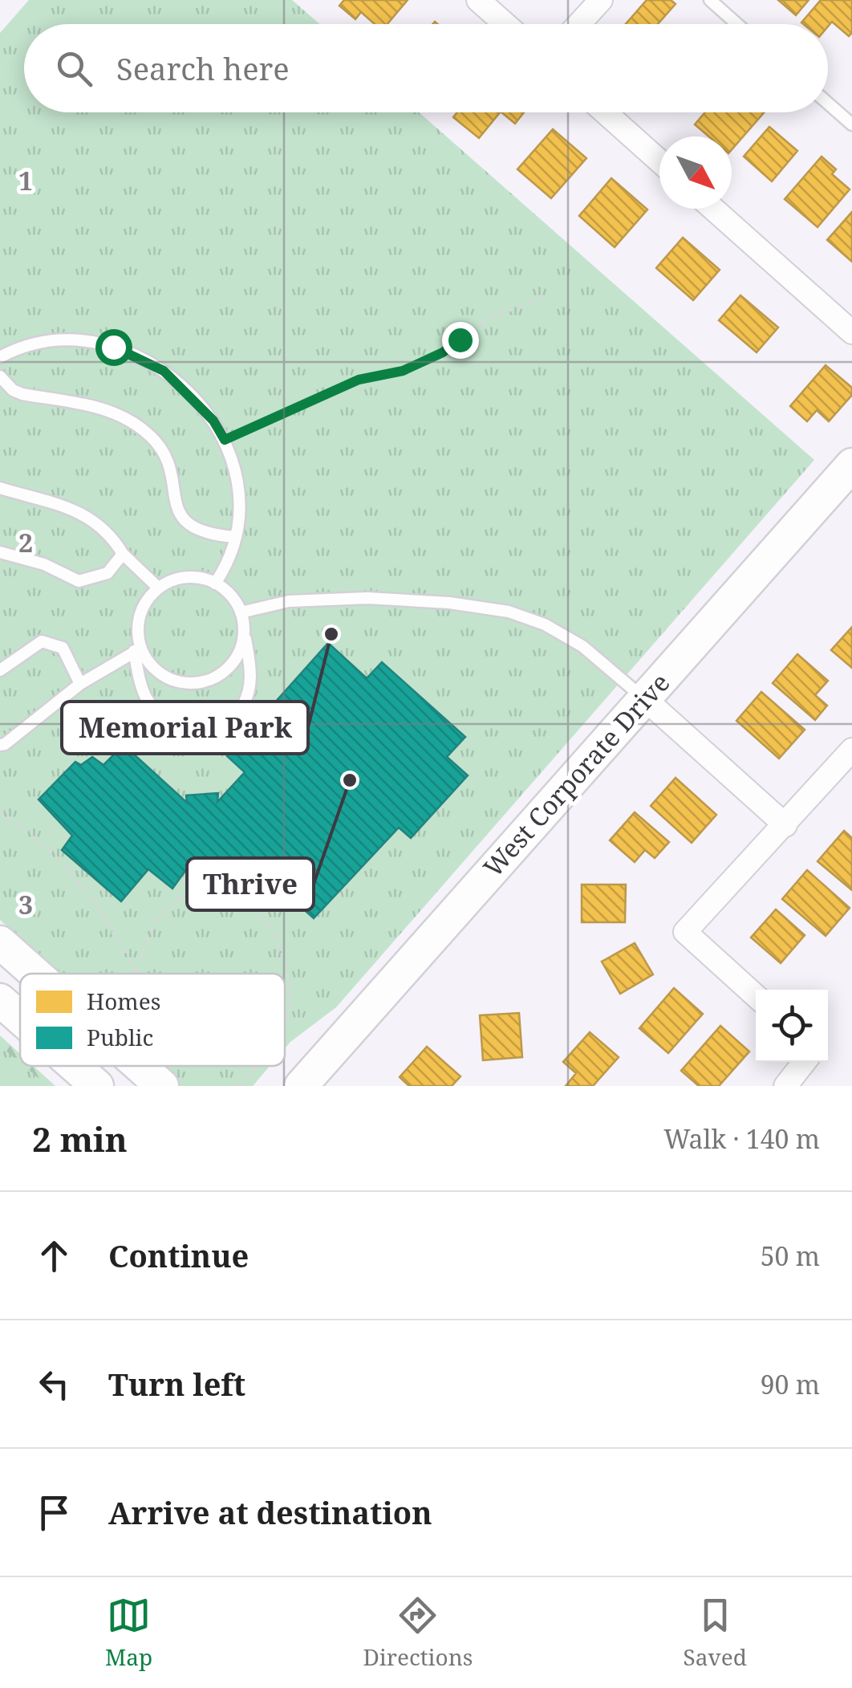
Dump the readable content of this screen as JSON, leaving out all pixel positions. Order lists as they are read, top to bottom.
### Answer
{
  "streets": {
    "street": ["West Corporate Drive"]
  },
  "places": ["Memorial Park", "Thrive"],
  "legend": ["Homes", "Public"],
  "north": "bottom right",
  "page": {
    "search": "Search here",
    "heading": ["2 min", "Walk · 140 m"],
    "list": [
      ["Continue", "50 m"],
      ["Turn left", "90 m"],
      "Arrive at destination"
    ],
    "nav": ["Map", "Directions", "Saved"]
  },
  "grid": {
    "rows": ["1", "2", "3"]
  }
}
